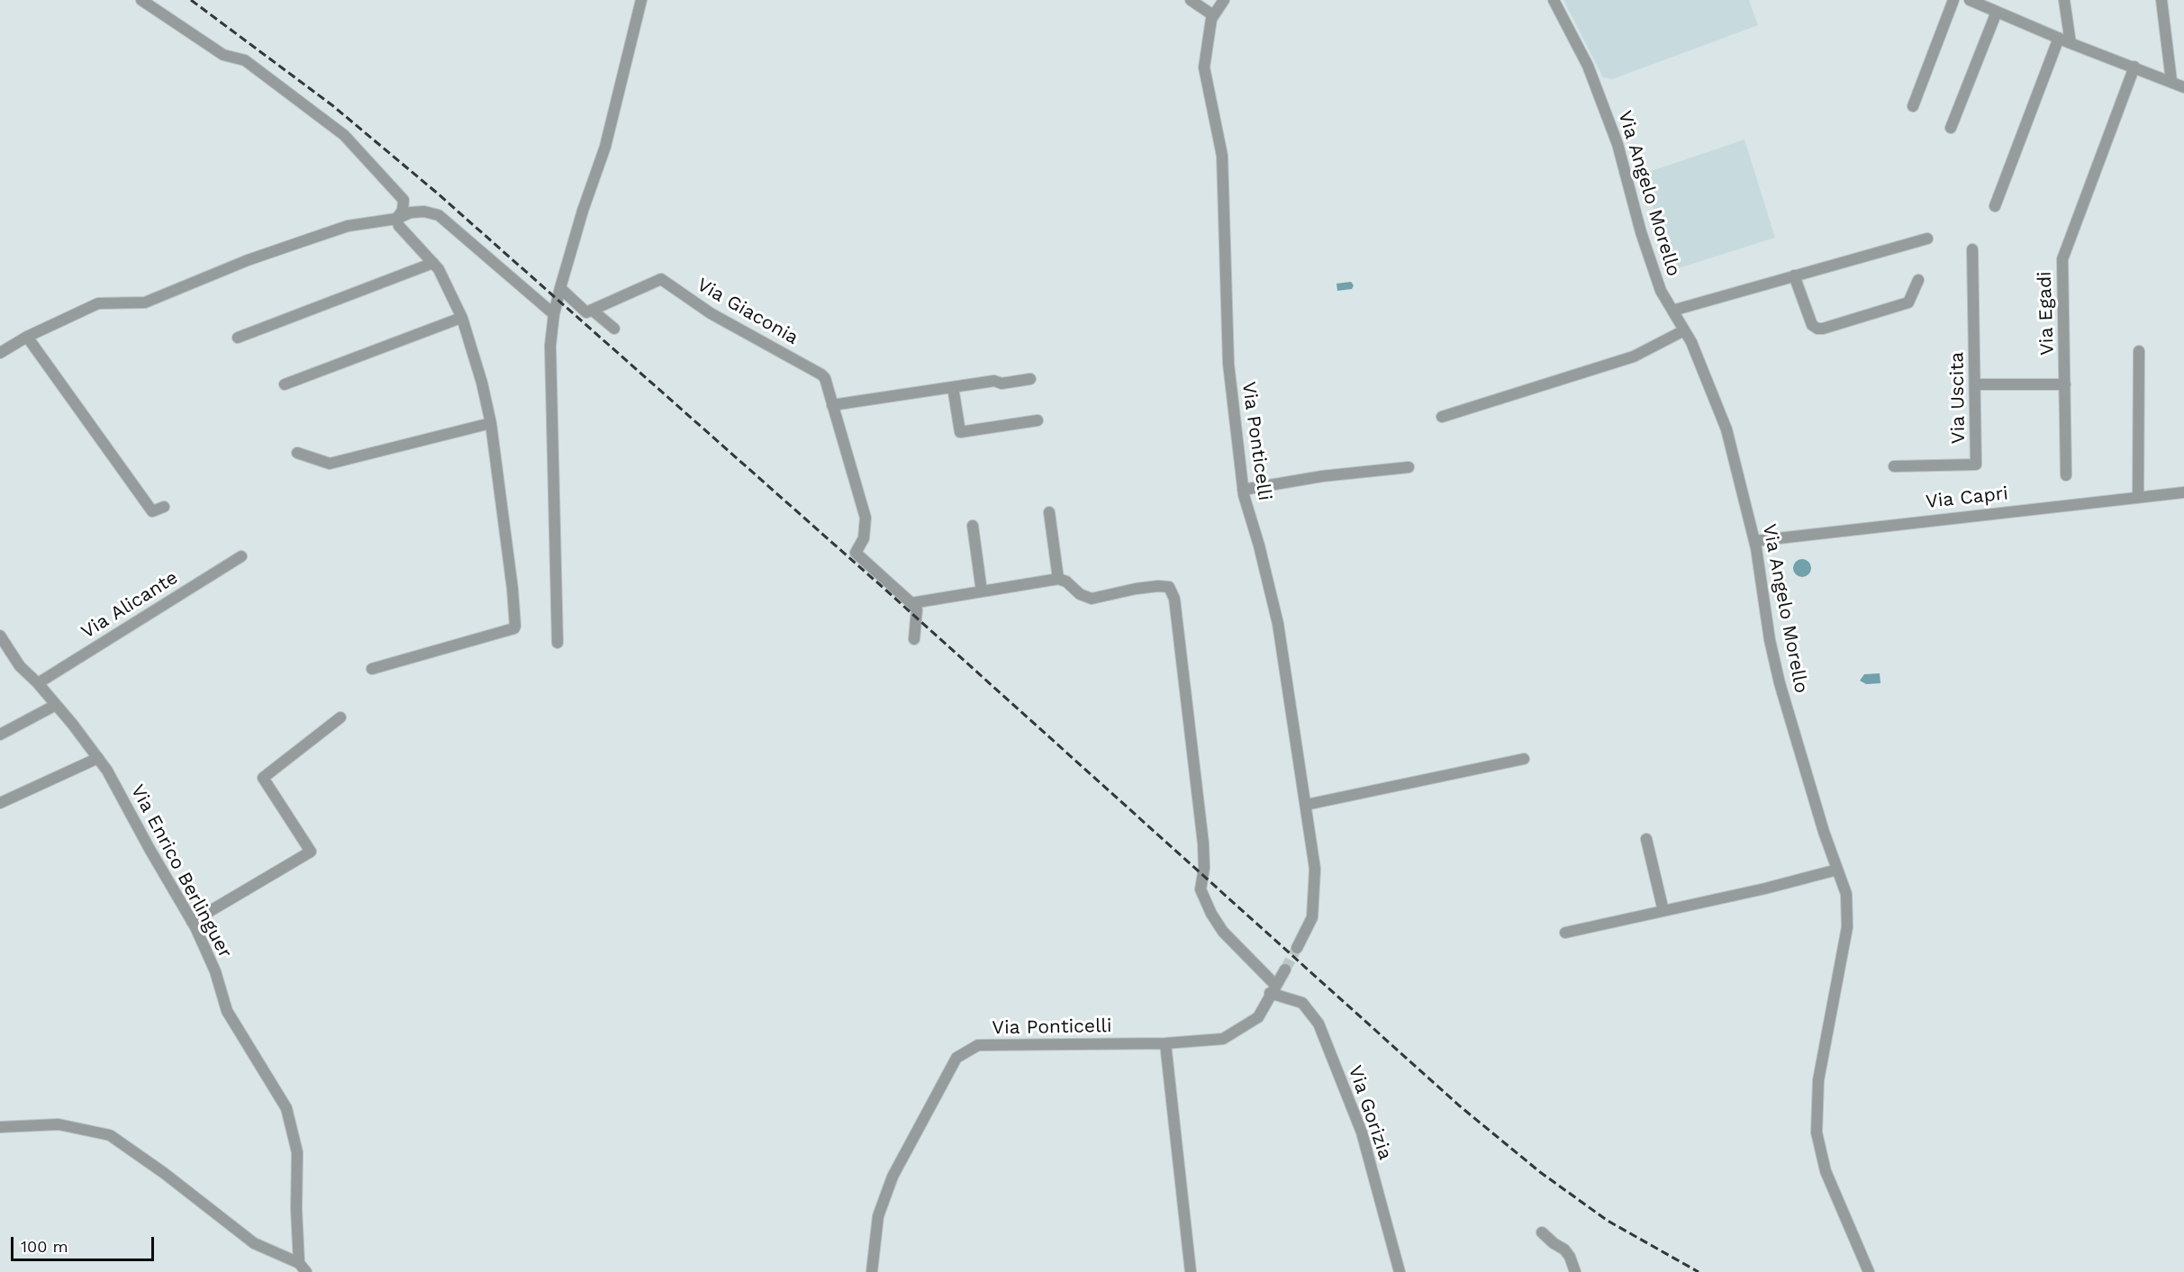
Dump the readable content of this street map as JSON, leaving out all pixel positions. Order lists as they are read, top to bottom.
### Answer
{
  "streets": {
    "street": [
      "Via Angelo Morello",
      "Via Giaconia",
      "Via Egadi",
      "Via Uscita",
      "Via Ponticelli",
      "Via Capri",
      "Via Alicante",
      "Via Enrico Berlinguer",
      "Via Gorizia"
    ]
  },
  "crossings": [
    ["Via Angelo Morello", "Via Capri"],
    ["Via Ponticelli", "Via Gorizia"],
    ["Via Alicante", "Via Enrico Berlinguer"]
  ],
  "scale_bar": "100 m"
}
